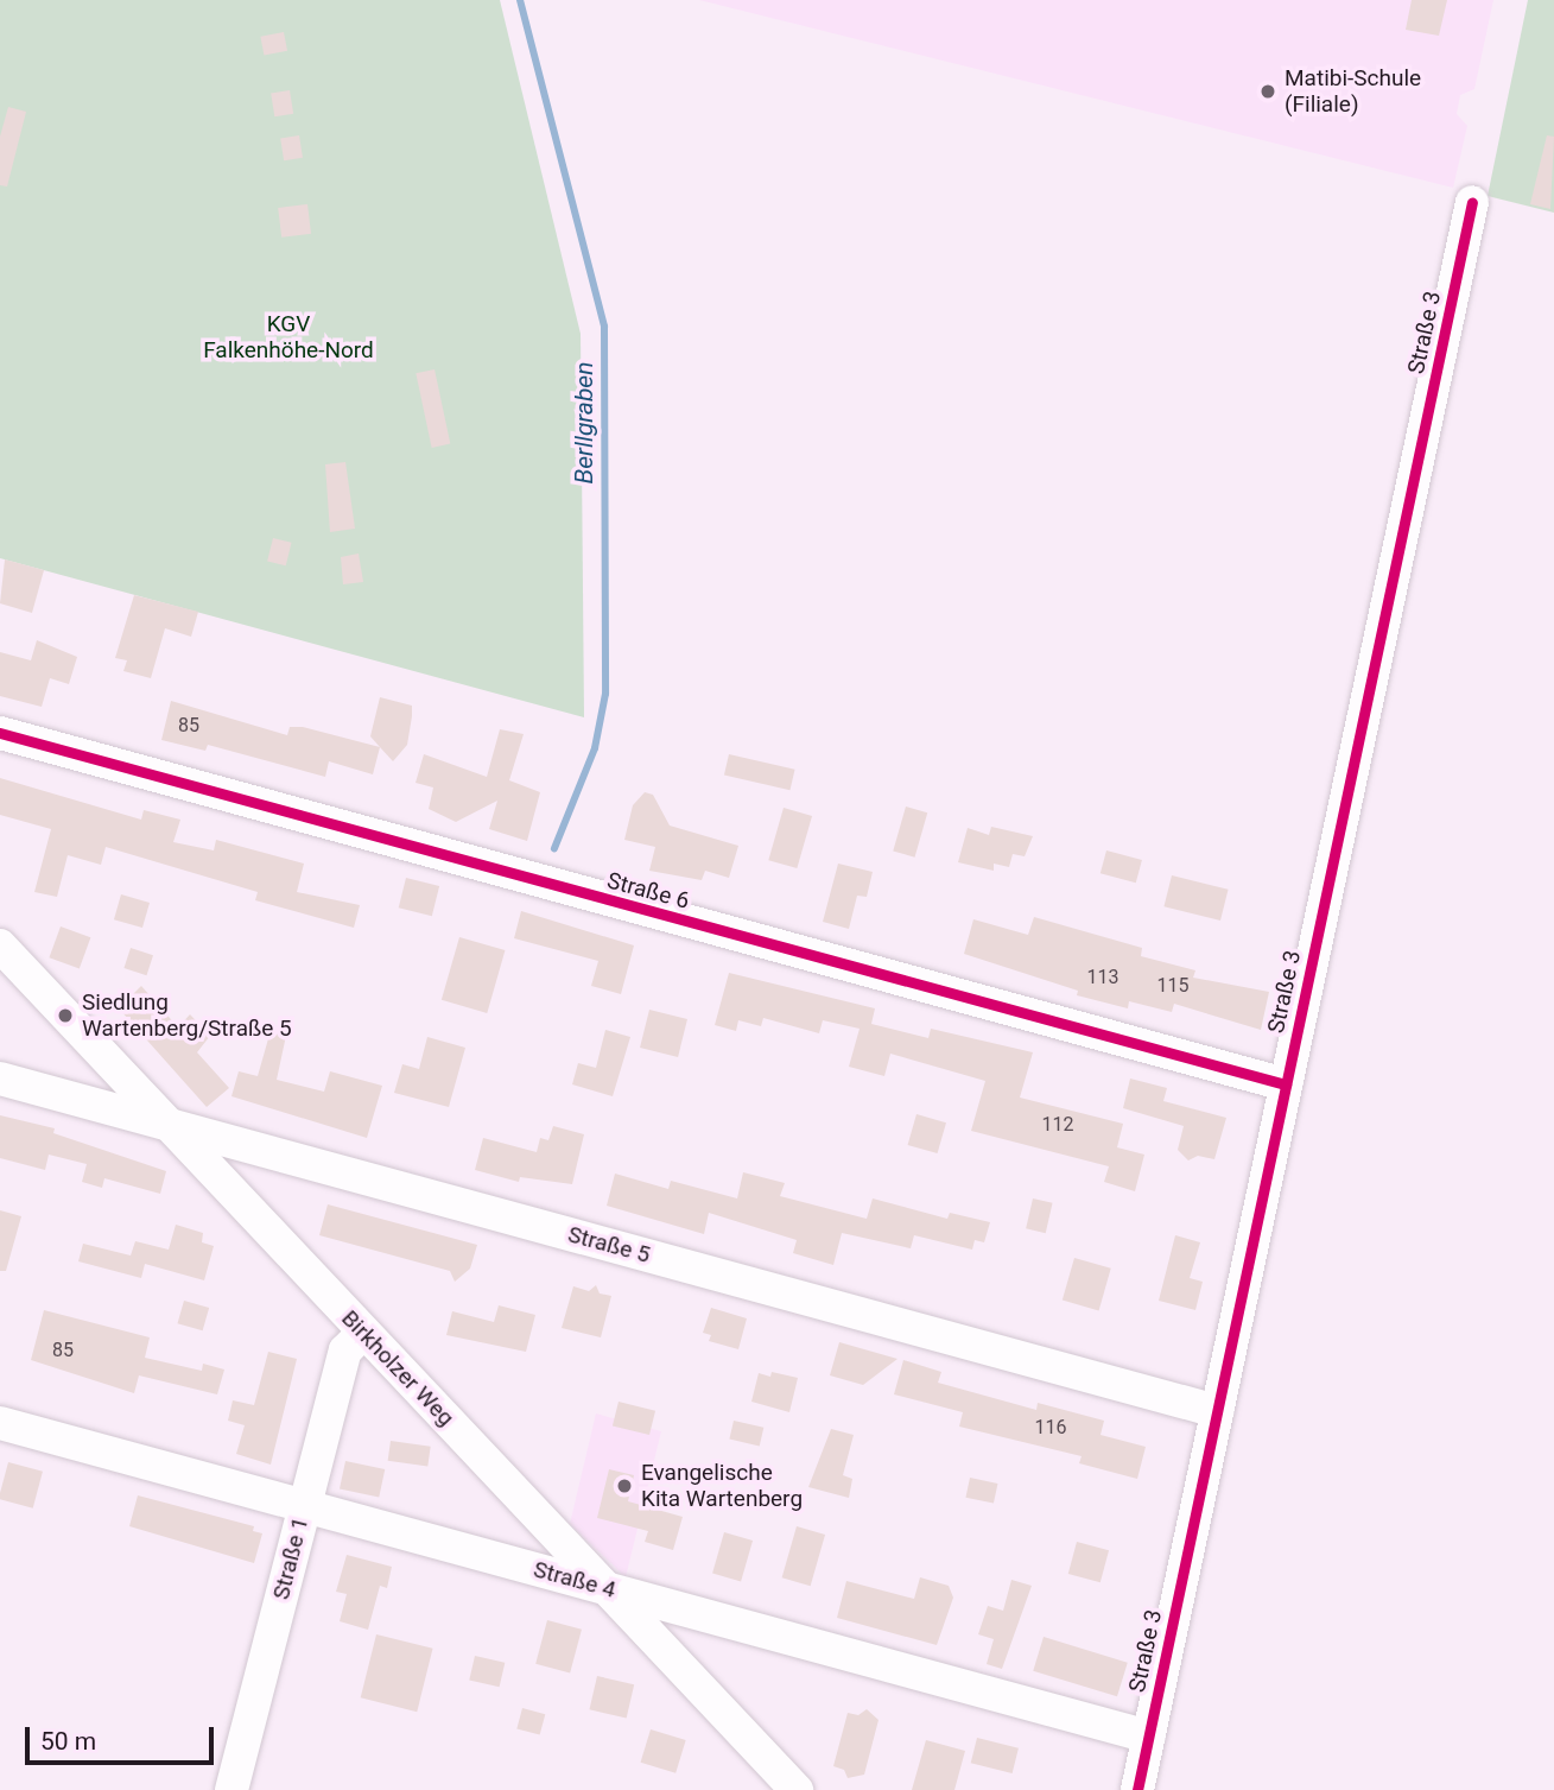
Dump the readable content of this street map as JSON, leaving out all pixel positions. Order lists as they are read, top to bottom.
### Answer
{
  "streets": {
    "street": [
      "Straße 3",
      "Straße 6",
      "Straße 5",
      "Birkholzer Weg",
      "Straße 1",
      "Straße 4"
    ]
  },
  "crossings": [
    ["Straße 3", "Straße 6"],
    ["Straße 3", "Straße 5"],
    ["Straße 3", "Straße 4"],
    ["Straße 5", "Birkholzer Weg"],
    ["Birkholzer Weg", "Straße 1"],
    ["Birkholzer Weg", "Straße 4"],
    ["Straße 1", "Straße 4"]
  ],
  "water": ["Berllgraben"],
  "parks": ["KGV Falkenhöhe-Nord"],
  "places": ["Matibi-Schule (Filiale)", "Siedlung Wartenberg/Straße 5", "Evangelische Kita Wartenberg"],
  "house_numbers": [
    "85",
    "113",
    "115",
    "112",
    "85",
    "116"
  ],
  "scale_bar": "50 m"
}
